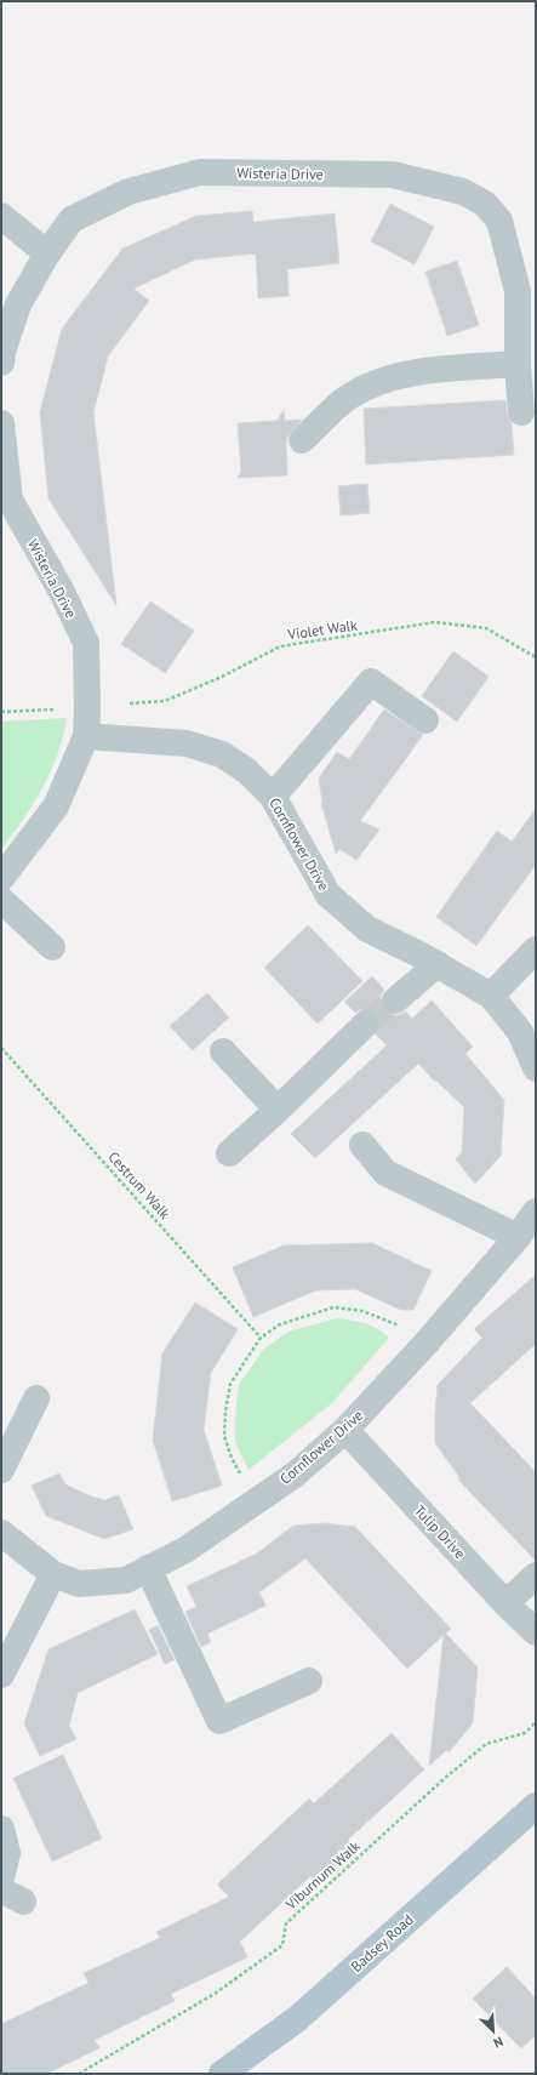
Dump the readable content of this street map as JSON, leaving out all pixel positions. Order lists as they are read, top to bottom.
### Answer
{
  "streets": {
    "main road": ["Badsey Road"],
    "street": ["Wisteria Drive", "Cornflower Drive", "Tulip Drive"],
    "path": ["Violet Walk", "Cestrum Walk", "Viburnum Walk"]
  },
  "crossings": [
    ["Wisteria Drive", "Violet Walk"],
    ["Wisteria Drive", "Cornflower Drive"],
    ["Cornflower Drive", "Tulip Drive"]
  ],
  "north": "bottom right"
}
